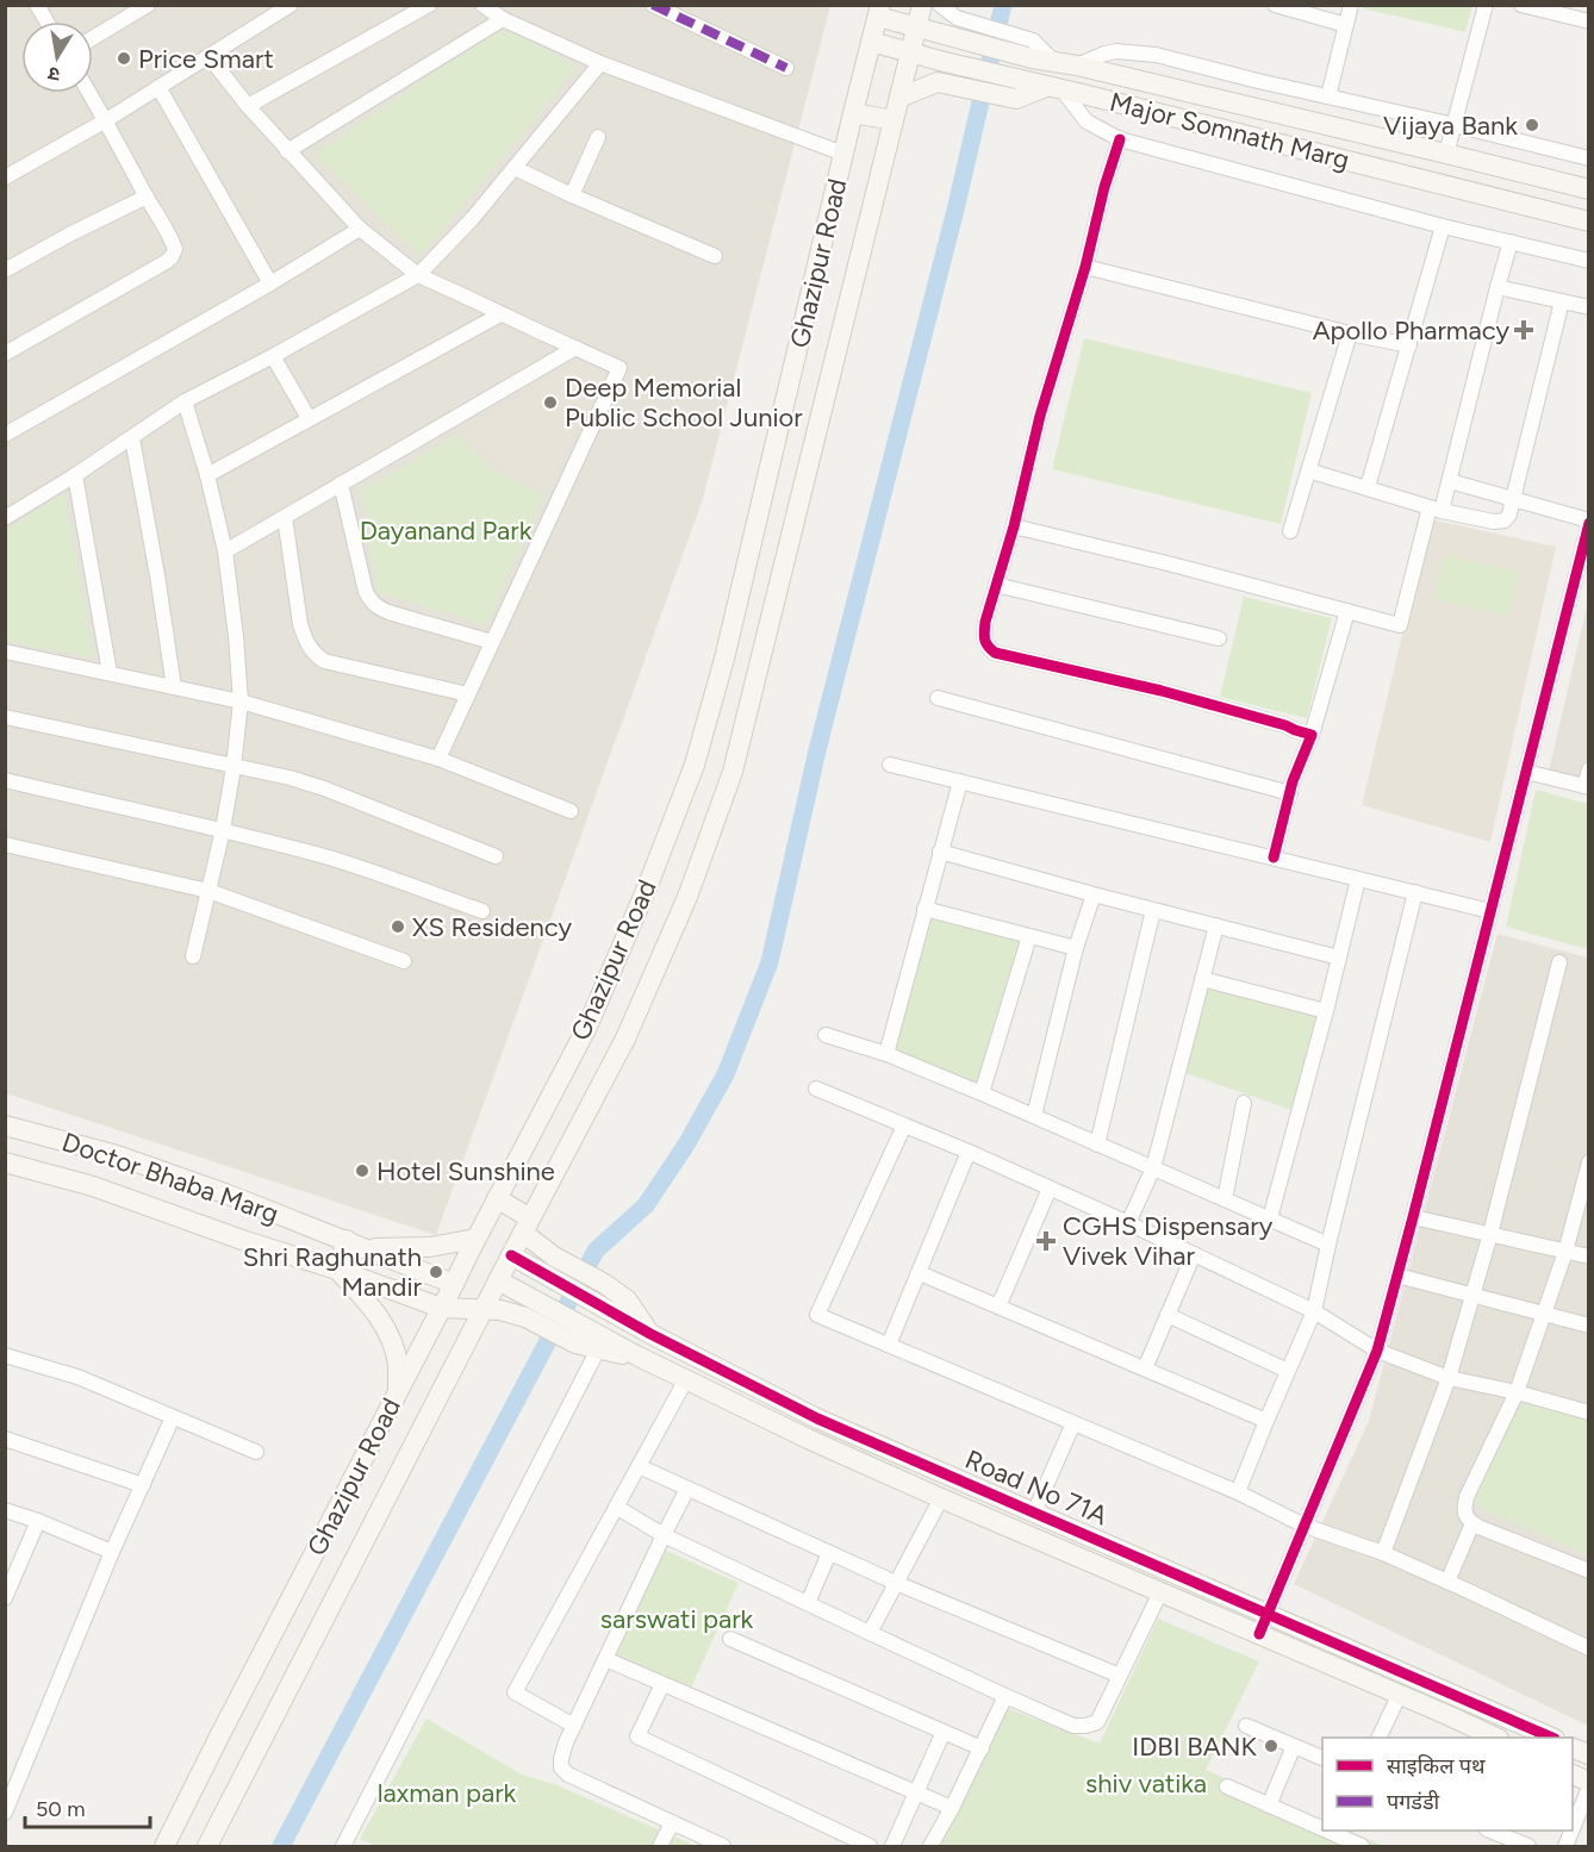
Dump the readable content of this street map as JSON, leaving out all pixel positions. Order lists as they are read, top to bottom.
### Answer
{
  "streets": {
    "main road": [
      "Major Somnath Marg",
      "Ghazipur Road",
      "Doctor Bhaba Marg",
      "Road No 71A"
    ]
  },
  "crossings": [
    ["Major Somnath Marg", "Ghazipur Road"],
    ["Ghazipur Road", "Doctor Bhaba Marg"],
    ["Ghazipur Road", "Road No 71A"],
    ["Doctor Bhaba Marg", "Road No 71A"]
  ],
  "parks": [
    "Dayanand Park",
    "sarswati park",
    "shiv vatika",
    "laxman park"
  ],
  "places": {
    "other": [
      "Price Smart",
      "Vijaya Bank",
      "Deep Memorial Public School Junior",
      "XS Residency",
      "Hotel Sunshine",
      "Shri Raghunath Mandir",
      "IDBI BANK"
    ],
    "health": ["Apollo Pharmacy", "CGHS Dispensary Vivek Vihar"]
  },
  "legend": ["साइकिल पथ", "पगडंडी"],
  "scale_bar": "50 m",
  "north": "bottom"
}
